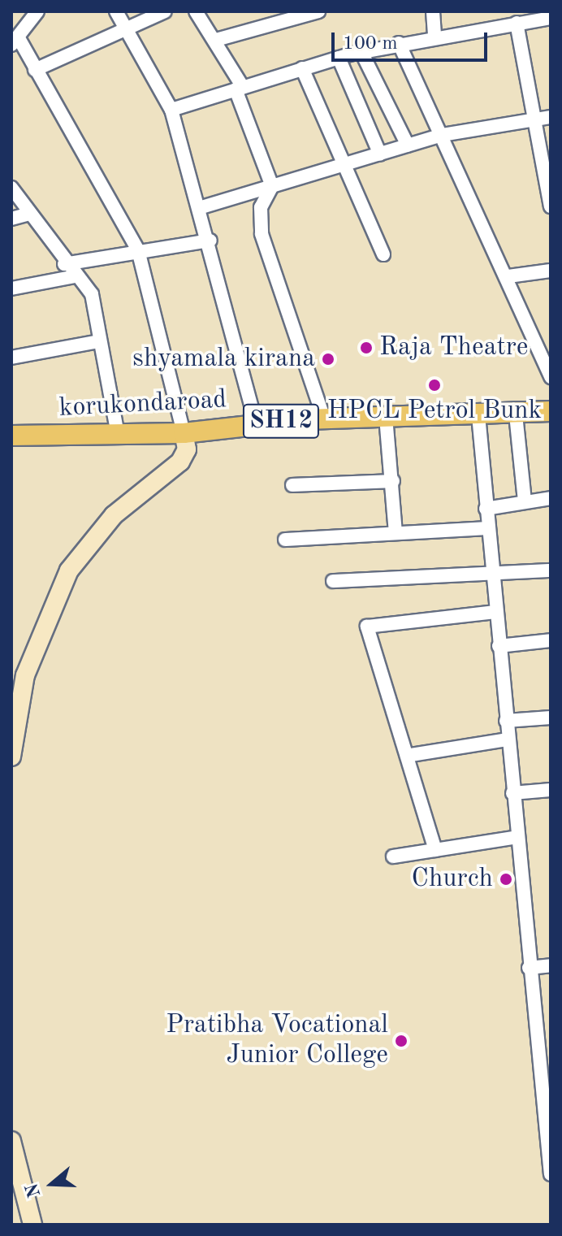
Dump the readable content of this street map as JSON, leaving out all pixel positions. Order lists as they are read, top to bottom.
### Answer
{
  "streets": {
    "main road": ["korukondaroad", "SH12"]
  },
  "places": [
    "Raja Theatre",
    "shyamala kirana",
    "HPCL Petrol Bunk",
    "Church",
    "Pratibha Vocational Junior College"
  ],
  "scale_bar": "100 m",
  "north": "left"
}
